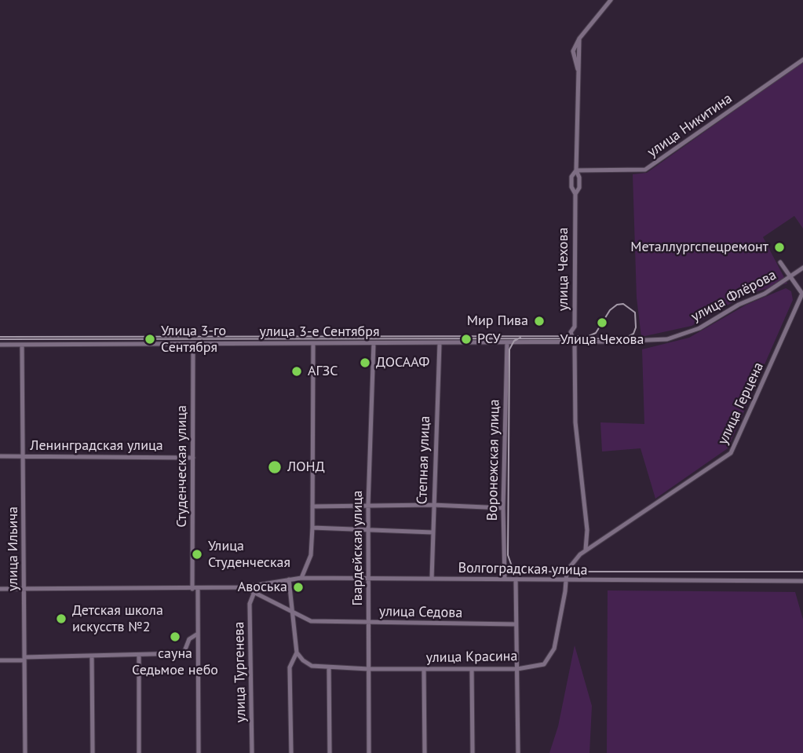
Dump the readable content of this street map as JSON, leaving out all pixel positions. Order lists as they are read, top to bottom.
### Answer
{
  "streets": {
    "street": [
      "улица Никитина",
      "улица Чехова",
      "улица Флёрова",
      "улица 3-е Сентября",
      "улица Герцена",
      "Ленинградская улица",
      "Степная улица",
      "Воронежская улица",
      "Студенческая улица",
      "Гвардейская улица",
      "улица Ильича",
      "Волгоградская улица",
      "улица Седова",
      "улица Красина",
      "улица Тургенева"
    ]
  },
  "crossings": [
    ["улица Никитина", "улица Чехова"],
    ["улица Чехова", "улица 3-е Сентября"],
    ["улица Чехова", "улица Герцена"],
    ["улица Флёрова", "улица 3-е Сентября"],
    ["улица Флёрова", "улица Герцена"],
    ["улица 3-е Сентября", "Степная улица"],
    ["улица 3-е Сентября", "Воронежская улица"],
    ["улица 3-е Сентября", "Студенческая улица"],
    ["улица 3-е Сентября", "Гвардейская улица"],
    ["улица 3-е Сентября", "улица Ильича"],
    ["улица Герцена", "Волгоградская улица"],
    ["улица Герцена", "улица Красина"],
    ["Ленинградская улица", "Студенческая улица"],
    ["Ленинградская улица", "улица Ильича"],
    ["Степная улица", "Волгоградская улица"],
    ["Воронежская улица", "Волгоградская улица"],
    ["Студенческая улица", "Волгоградская улица"],
    ["Гвардейская улица", "Волгоградская улица"],
    ["Гвардейская улица", "улица Седова"],
    ["Гвардейская улица", "улица Красина"],
    ["улица Ильича", "Волгоградская улица"],
    ["Волгоградская улица", "улица Седова"],
    ["Волгоградская улица", "улица Красина"],
    ["Волгоградская улица", "улица Тургенева"],
    ["улица Седова", "улица Тургенева"]
  ],
  "places": [
    "Металлургспецремонт",
    "Мир Пива",
    "Улица Чехова",
    "Улица 3-го Сентября",
    "РСУ",
    "ДОСААФ",
    "АГЗС",
    "ЛОНД",
    "Улица Студенческая",
    "Авоська",
    "Детская школа искусств №2",
    "сауна Седьмое небо"
  ]
}
